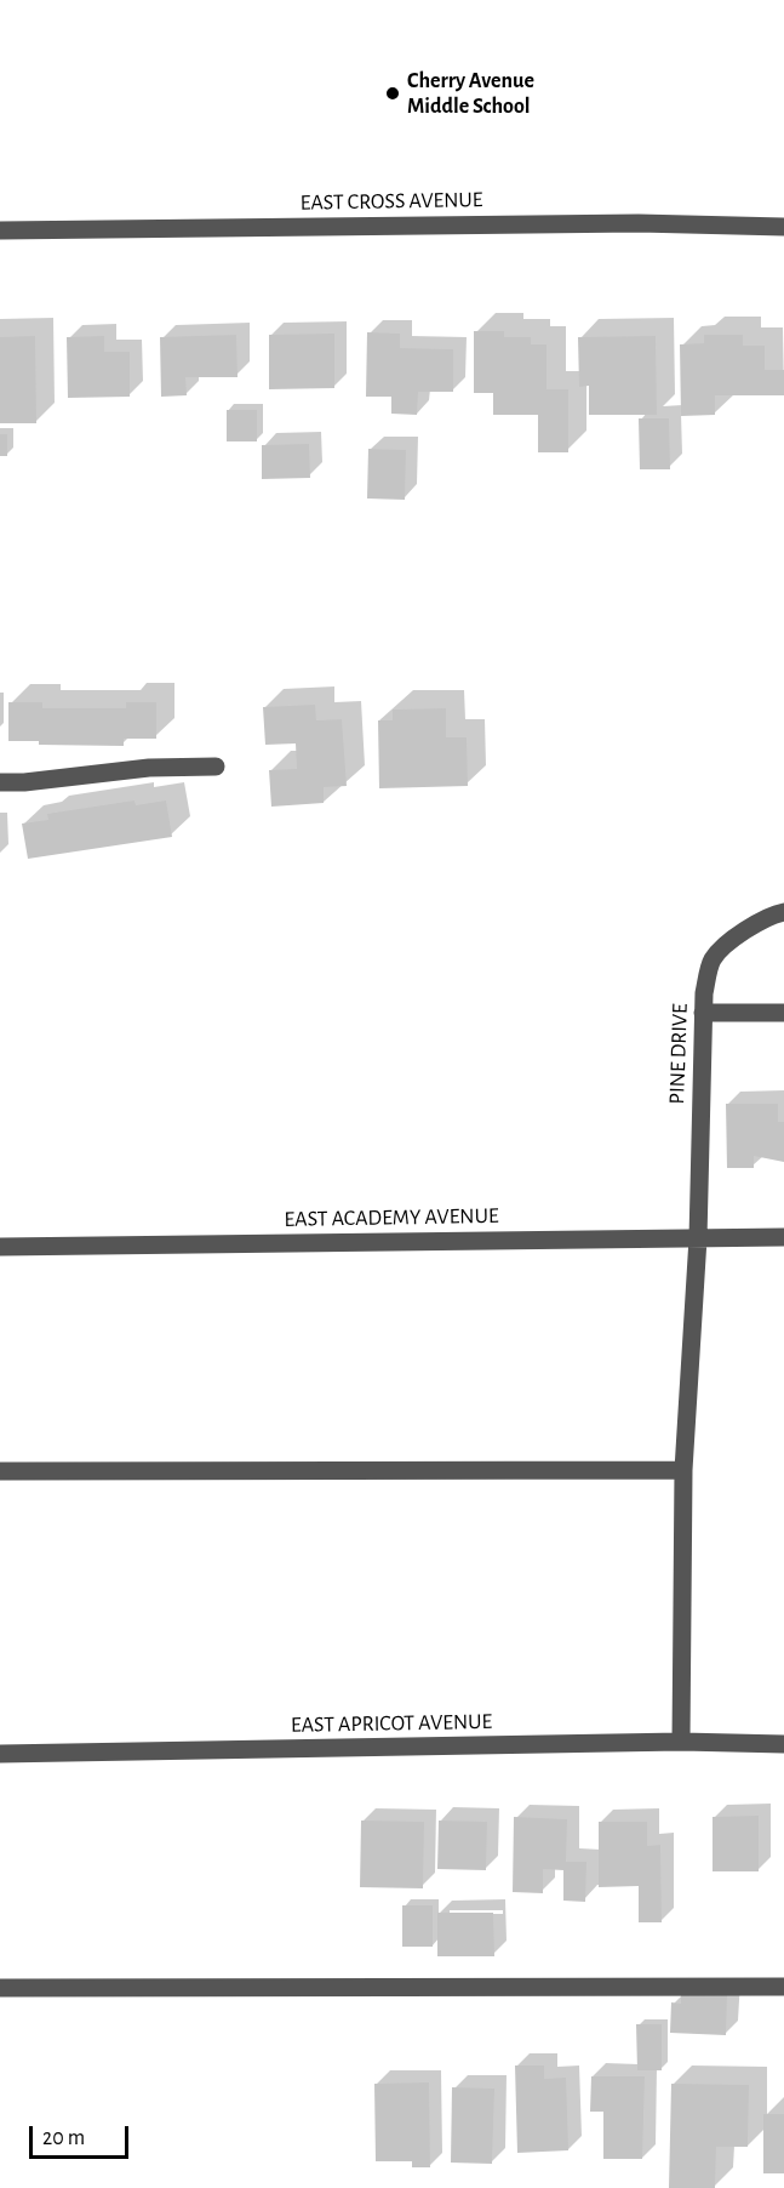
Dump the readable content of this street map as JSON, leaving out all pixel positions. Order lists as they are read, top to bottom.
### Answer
{
  "streets": {
    "street": [
      "EAST CROSS AVENUE",
      "PINE DRIVE",
      "EAST ACADEMY AVENUE",
      "EAST APRICOT AVENUE"
    ]
  },
  "crossings": [
    ["PINE DRIVE", "EAST ACADEMY AVENUE"],
    ["PINE DRIVE", "EAST APRICOT AVENUE"]
  ],
  "places": ["Cherry Avenue Middle School"],
  "scale_bar": "20 m"
}
